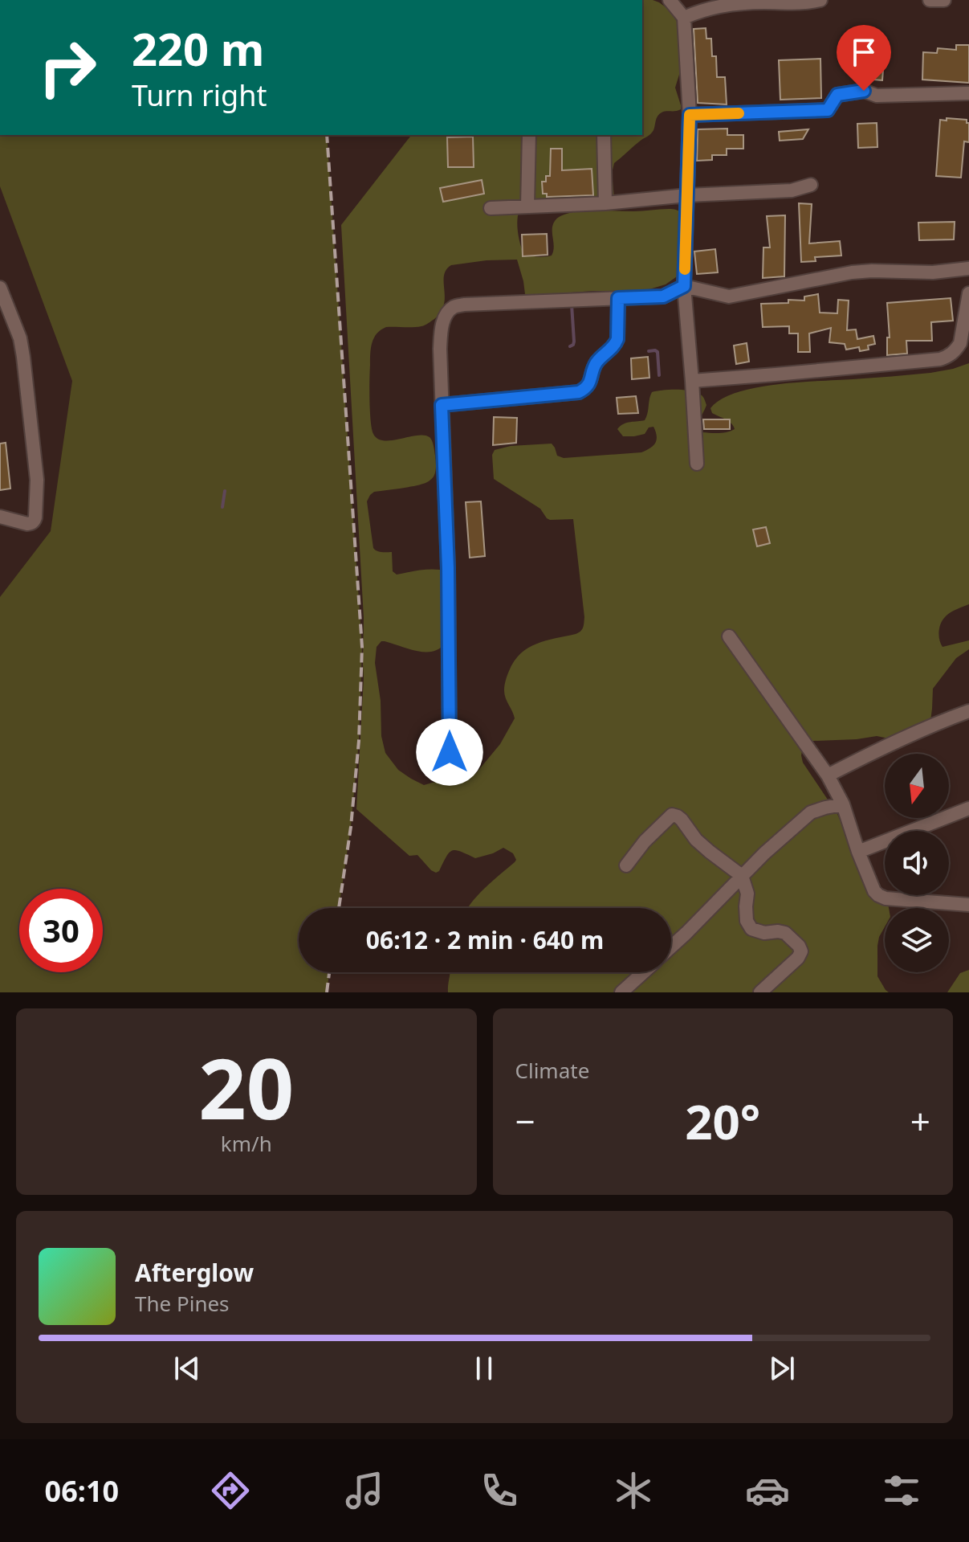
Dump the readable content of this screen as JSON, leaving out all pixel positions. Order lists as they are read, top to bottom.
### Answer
{
  "north": "bottom",
  "page": {
    "turn": ["220 m", "Turn right"],
    "limit": "30",
    "trip": "06:12 · 2 min · 640 m",
    "tile": [
      ["20", "km/h"],
      "Climate"
    ],
    "heat": ["−", "20°", "+"],
    "song": ["Afterglow", "The Pines"],
    "tabs": "06:10"
  }
}
